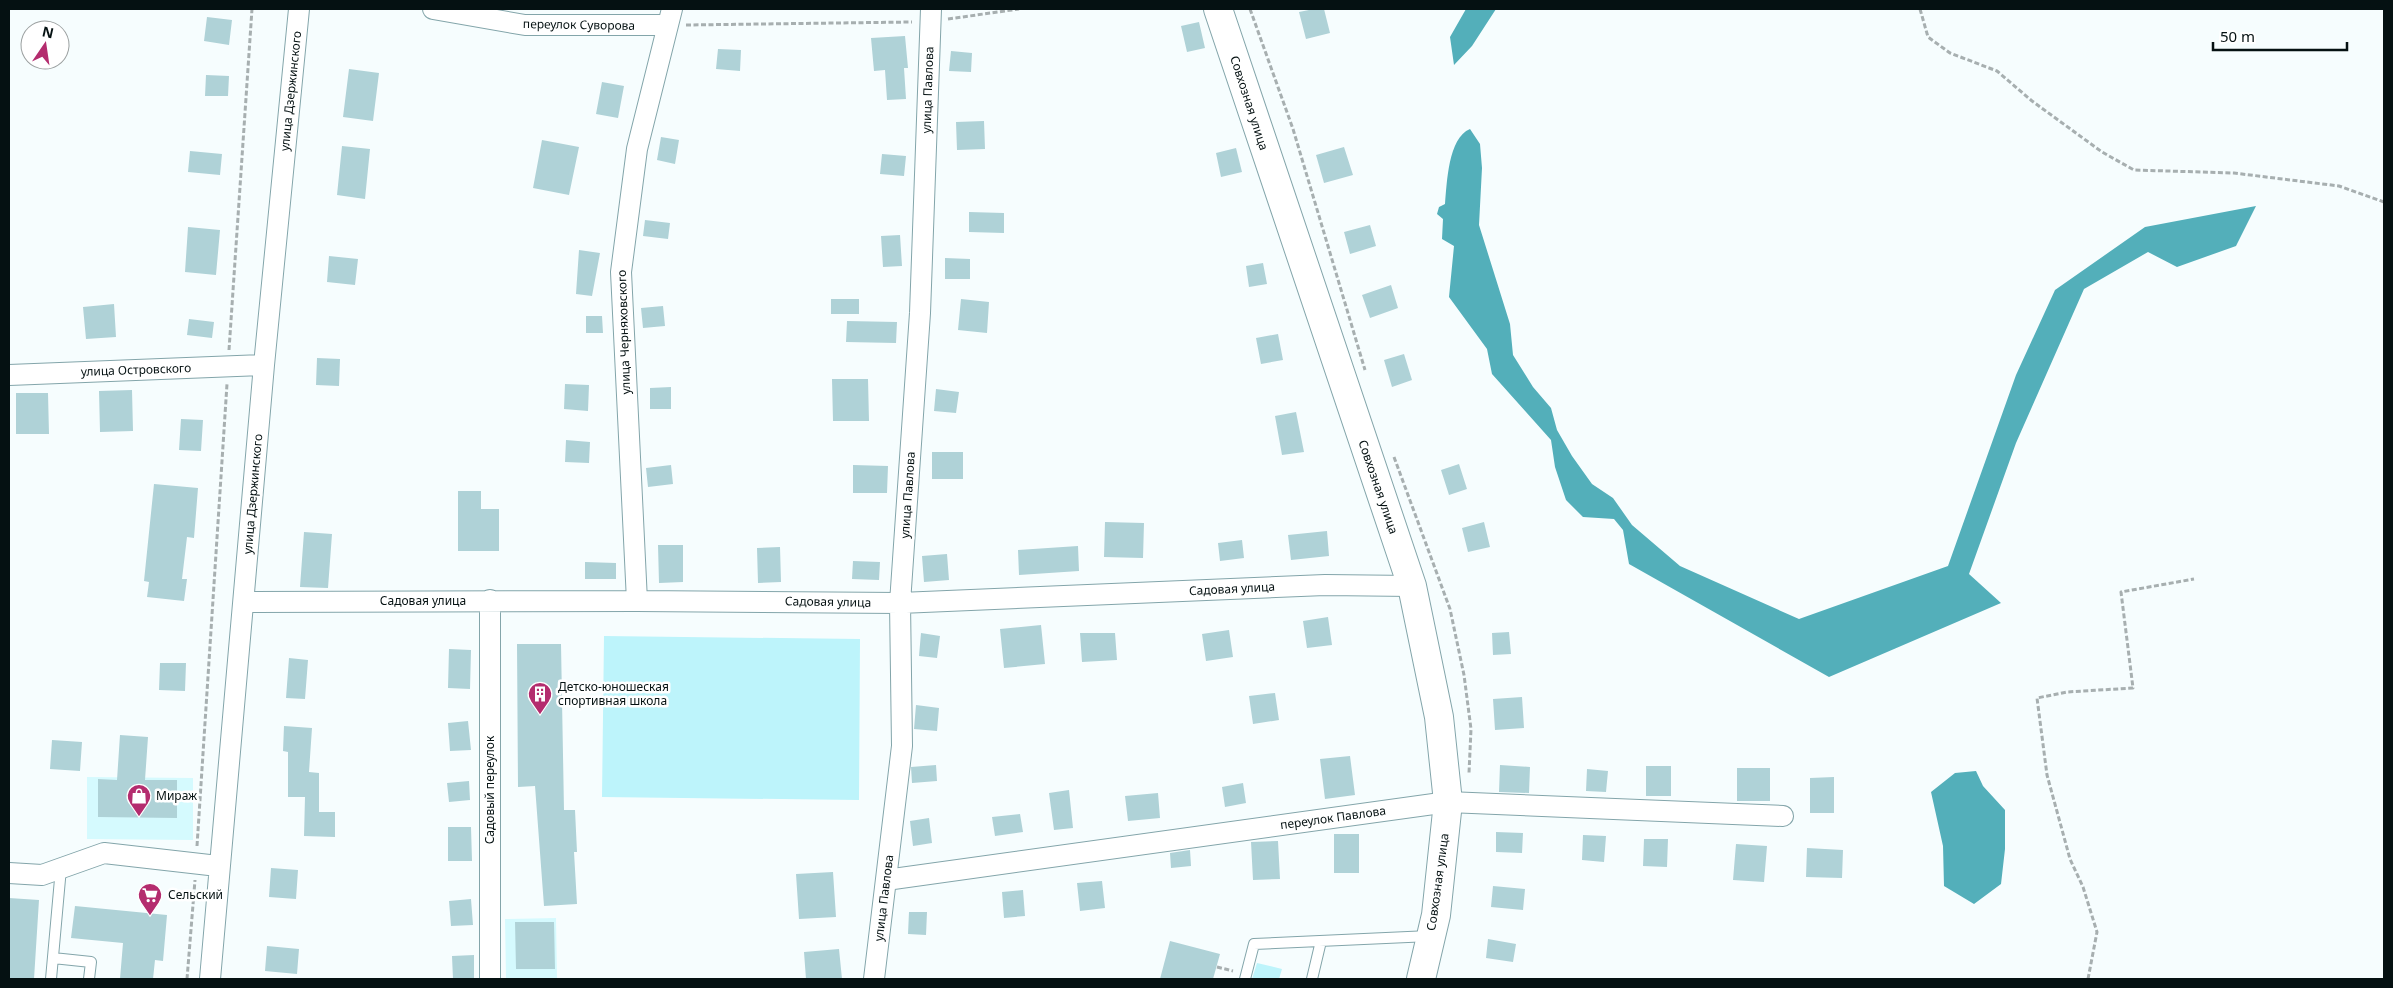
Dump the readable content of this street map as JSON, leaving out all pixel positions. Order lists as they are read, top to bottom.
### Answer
{
  "streets": {
    "street": [
      "переулок Суворова",
      "улица Павлова",
      "улица Дзержинского",
      "Совхозная улица",
      "улица Черняховского",
      "улица Островского",
      "Садовая улица",
      "Садовый переулок",
      "переулок Павлова"
    ]
  },
  "crossings": [
    ["переулок Суворова", "улица Черняховского"],
    ["улица Павлова", "Садовая улица"],
    ["улица Павлова", "переулок Павлова"],
    ["улица Дзержинского", "улица Островского"],
    ["улица Дзержинского", "Садовая улица"],
    ["Совхозная улица", "Садовая улица"],
    ["Совхозная улица", "переулок Павлова"],
    ["улица Черняховского", "Садовая улица"],
    ["Садовая улица", "Садовый переулок"]
  ],
  "places": {
    "building": ["Детско-юношеская спортивная школа"],
    "shop": ["Мираж"],
    "supermarket": ["Сельский"]
  },
  "scale_bar": "50 m",
  "north": "top"
}
